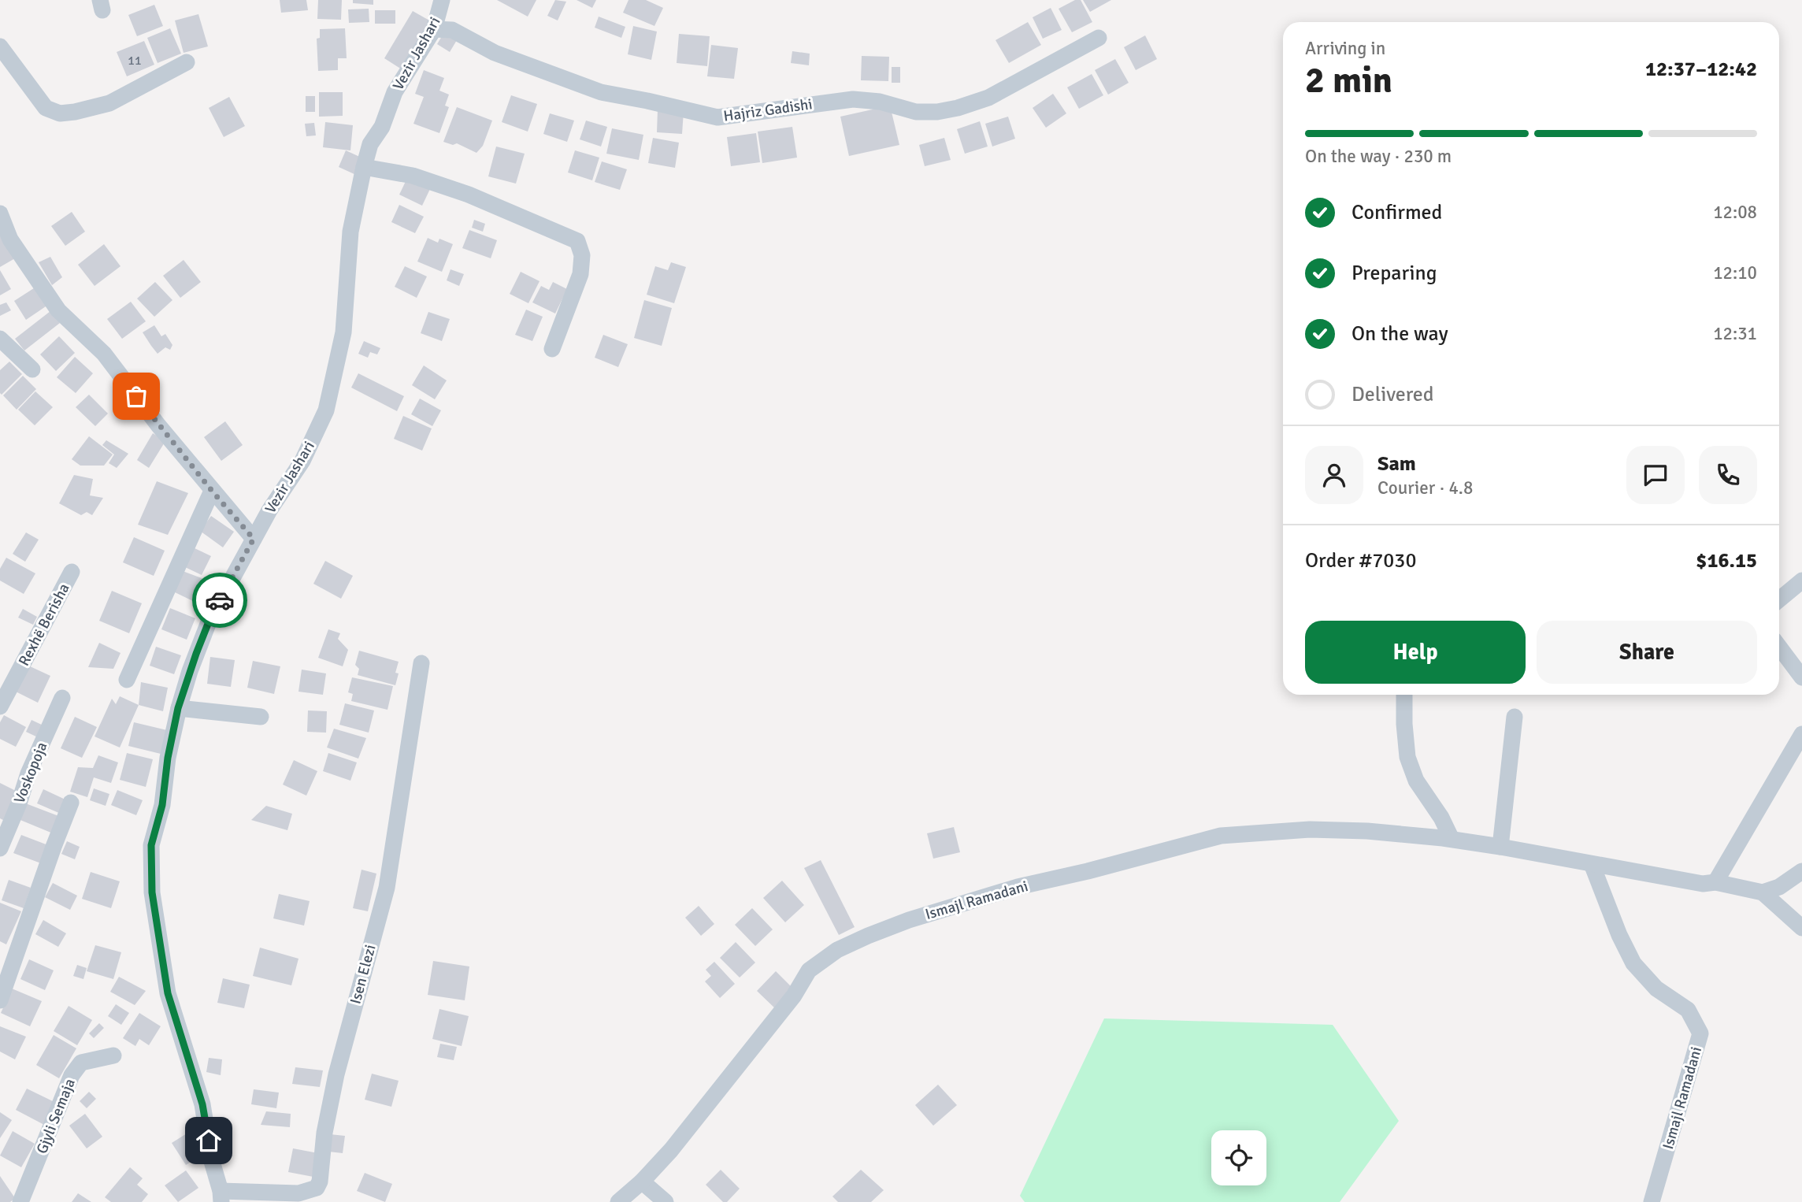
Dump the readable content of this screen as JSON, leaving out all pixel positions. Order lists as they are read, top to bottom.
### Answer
{
  "streets": {
    "street": [
      "Vezir Jashari",
      "Hajriz Gadishi",
      "Rexhë Berisha",
      "Voskopoja",
      "Ismajl Ramadani",
      "Isen Elezi",
      "Gjyli Semaja"
    ]
  },
  "crossings": [
    ["Vezir Jashari", "Hajriz Gadishi"],
    ["Vezir Jashari", "Isen Elezi"]
  ],
  "house_numbers": ["11"],
  "page": {
    "heading": ["2 min", "Arriving in", "12:37–12:42"],
    "panel": [
      "Sam",
      "Courier · 4.8",
      "Order #7030",
      "$16.15"
    ],
    "bar": "On the way · 230 m",
    "list": [
      ["Confirmed", "12:08"],
      ["Preparing", "12:10"],
      ["On the way", "12:31"],
      "Delivered"
    ],
    "buttons": ["Help", "Share"]
  }
}
